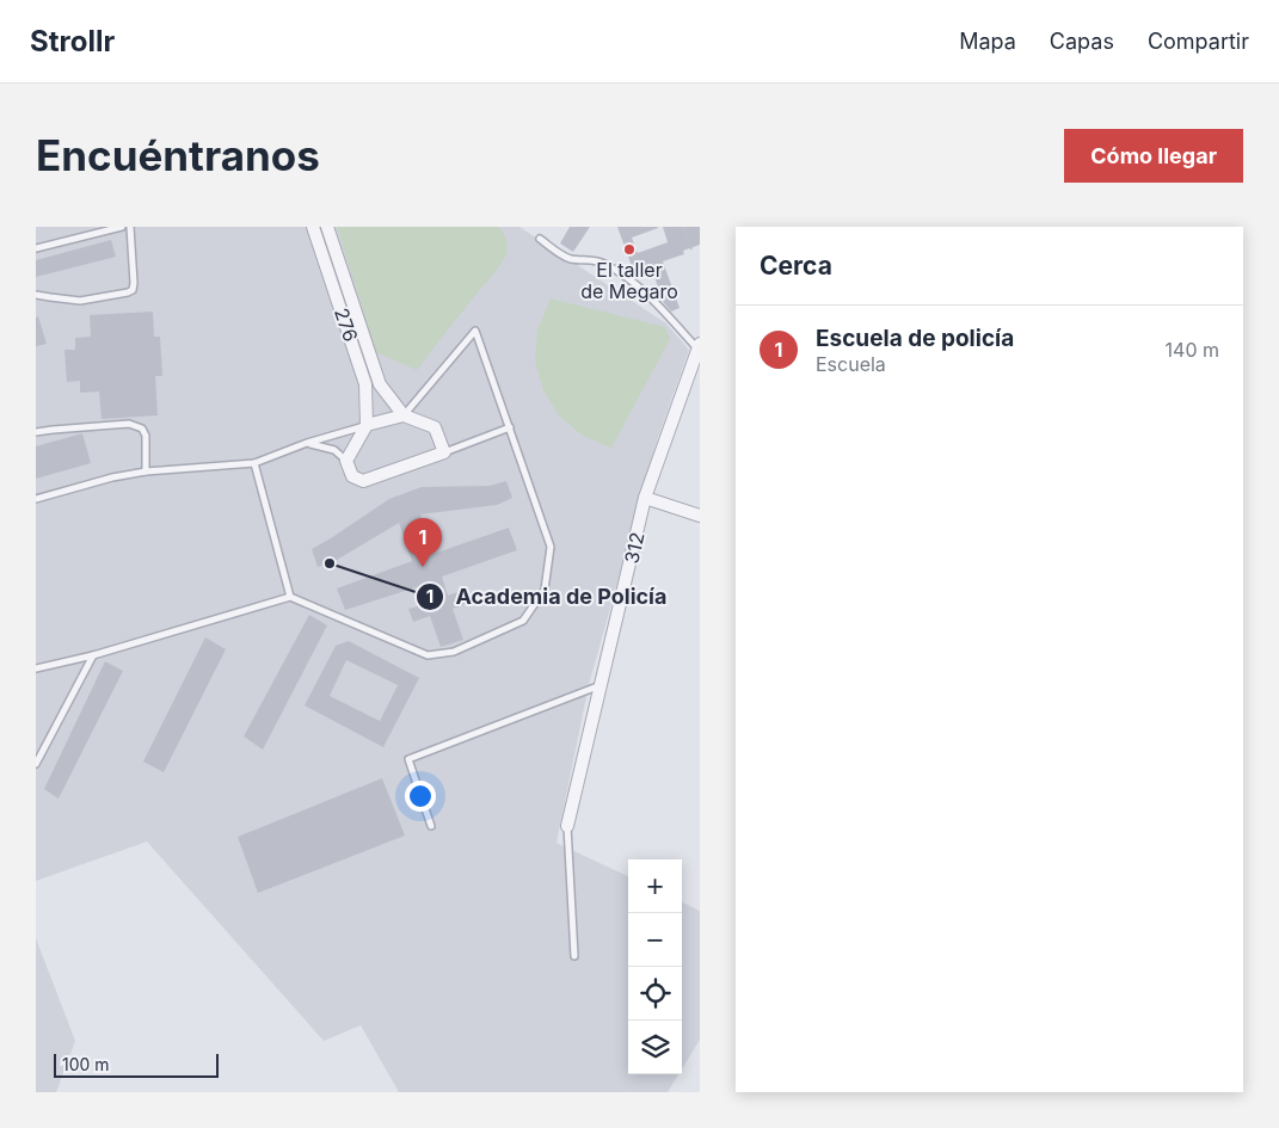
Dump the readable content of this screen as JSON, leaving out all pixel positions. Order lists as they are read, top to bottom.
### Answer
{
  "streets": {
    "street": ["276", "312"]
  },
  "places": ["El taller de Megaro", "Academia de Policía"],
  "scale_bar": "100 m",
  "page": {
    "header": "Strollr",
    "nav": ["Mapa", "Capas", "Compartir"],
    "buttons": "Cómo llegar",
    "title": "Encuéntranos",
    "heading": "Cerca",
    "list": [
      {
        "mark": "1",
        "name": "Escuela de policía",
        "note": "Escuela",
        "value": "140 m"
      }
    ],
    "pins": "1",
    "map_buttons": ["+", "−"],
    "scale": "100 m"
  }
}
